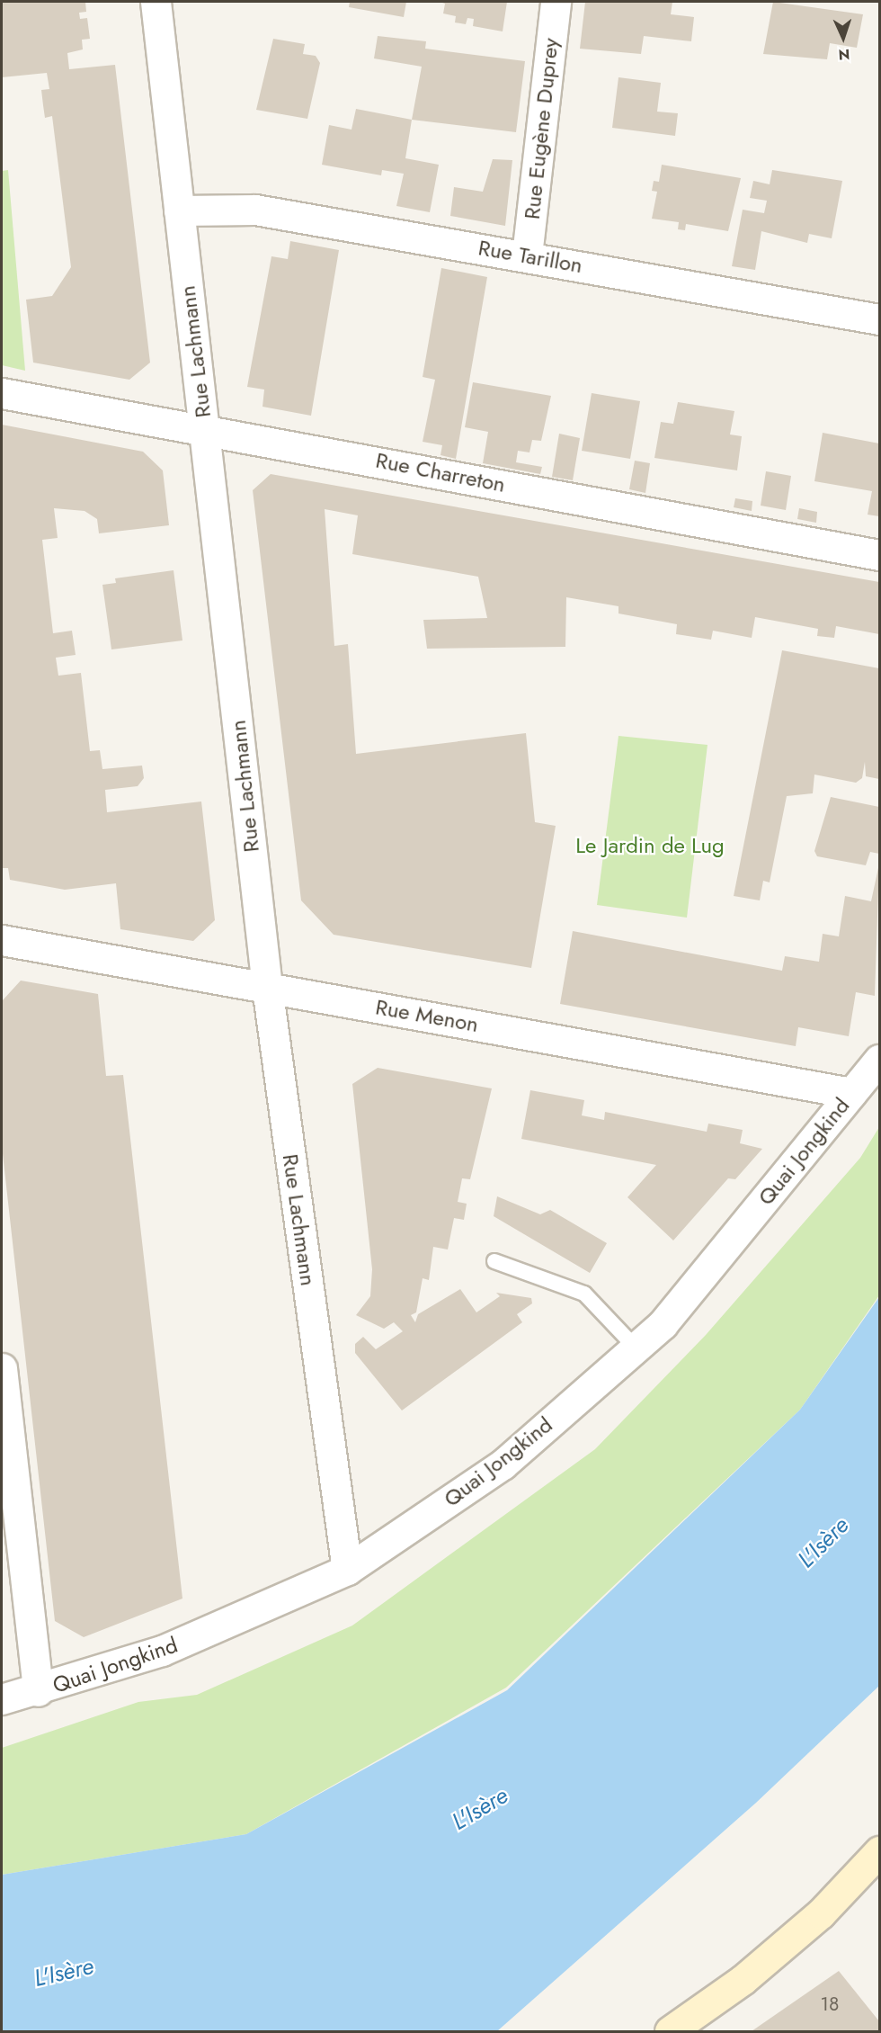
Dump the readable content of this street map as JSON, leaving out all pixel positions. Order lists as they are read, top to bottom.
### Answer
{
  "streets": {
    "street": [
      "Rue Eugène Duprey",
      "Rue Tarillon",
      "Rue Lachmann",
      "Rue Charreton",
      "Rue Menon",
      "Quai Jongkind"
    ]
  },
  "crossings": [
    ["Rue Eugène Duprey", "Rue Tarillon"],
    ["Rue Tarillon", "Rue Lachmann"],
    ["Rue Lachmann", "Rue Charreton"],
    ["Rue Lachmann", "Rue Menon"],
    ["Rue Lachmann", "Quai Jongkind"],
    ["Rue Menon", "Quai Jongkind"]
  ],
  "water": ["L'Isère"],
  "parks": ["Le Jardin de Lug"],
  "house_numbers": ["18"],
  "north": "bottom"
}
